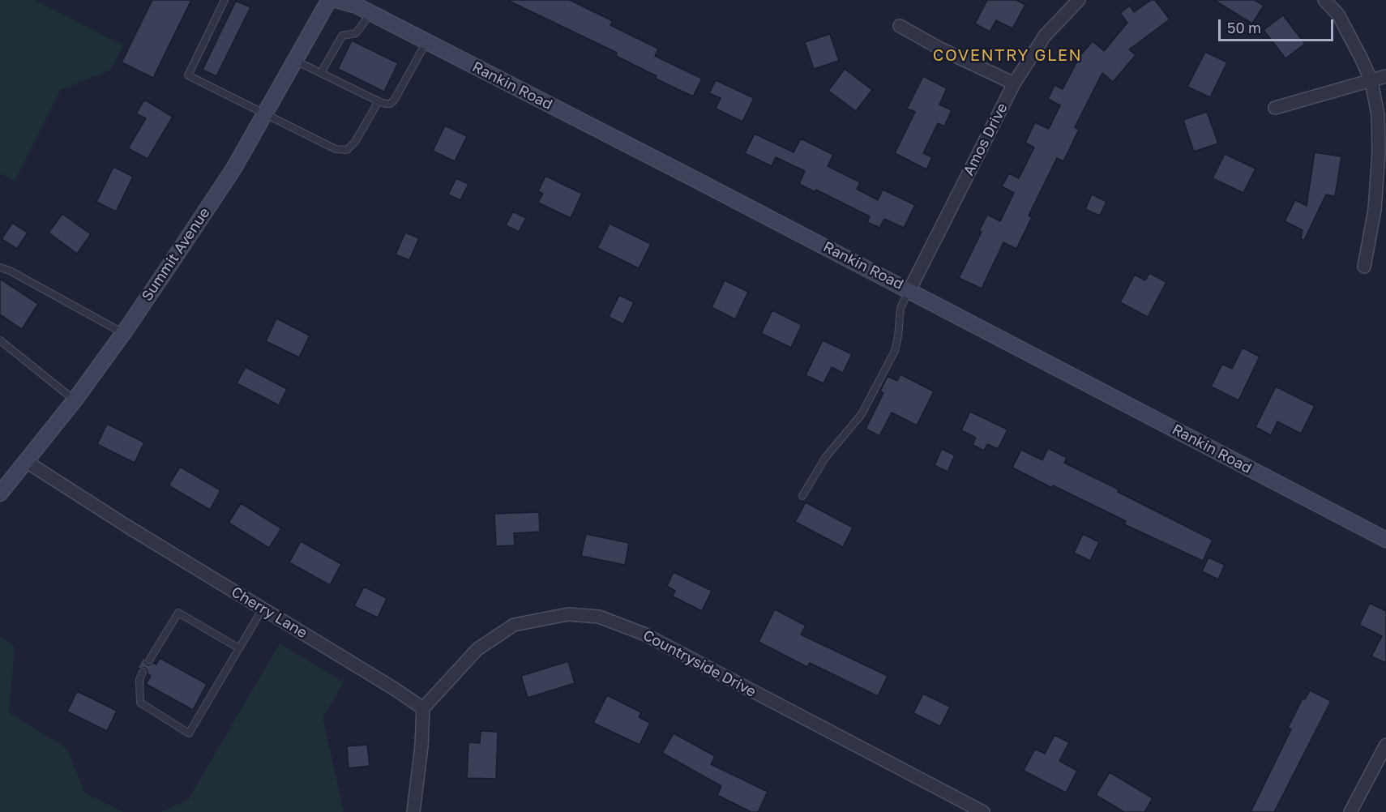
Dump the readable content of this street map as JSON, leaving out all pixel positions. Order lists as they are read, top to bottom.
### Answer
{
  "streets": {
    "street": [
      "Rankin Road",
      "Amos Drive",
      "Summit Avenue",
      "Cherry Lane",
      "Countryside Drive"
    ]
  },
  "crossings": [
    ["Rankin Road", "Amos Drive"],
    ["Summit Avenue", "Cherry Lane"],
    ["Cherry Lane", "Countryside Drive"]
  ],
  "districts": ["COVENTRY GLEN"],
  "scale_bar": "50 m"
}
